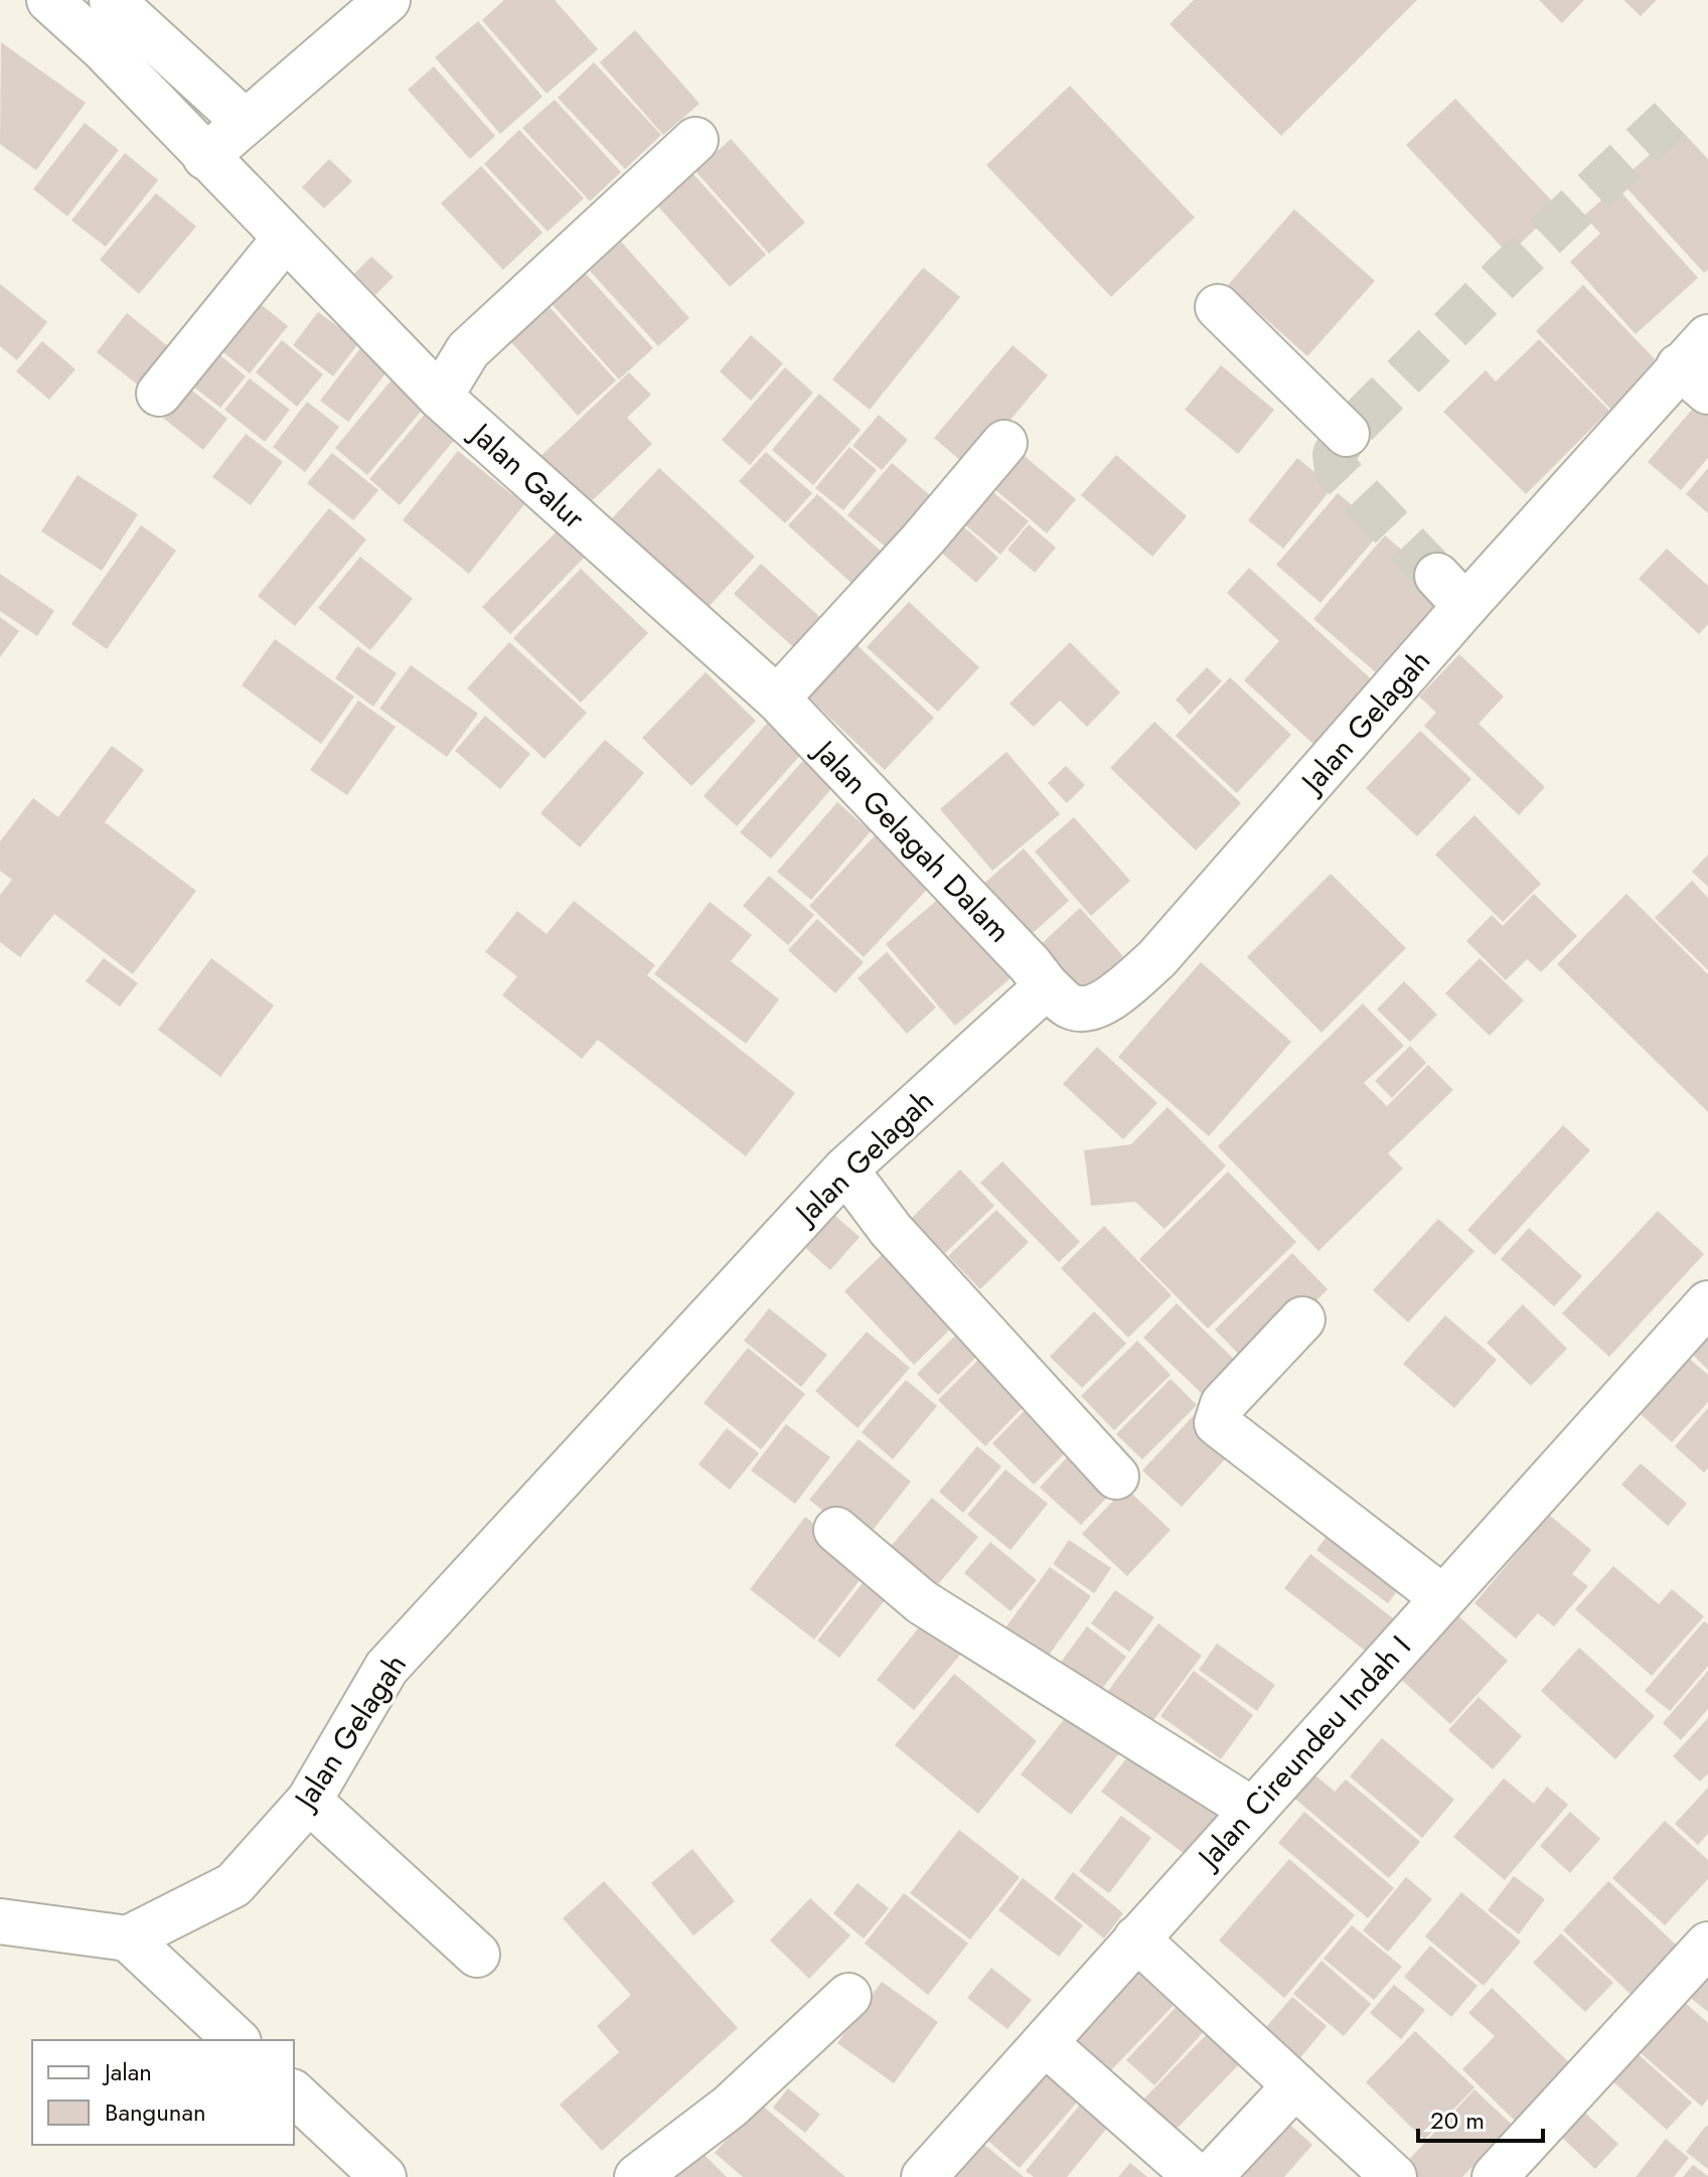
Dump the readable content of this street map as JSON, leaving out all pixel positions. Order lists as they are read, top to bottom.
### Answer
{
  "streets": {
    "street": [
      "Jalan Galur",
      "Jalan Gelagah",
      "Jalan Gelagah Dalam",
      "Jalan Cireundeu Indah I"
    ]
  },
  "crossings": [
    ["Jalan Galur", "Jalan Gelagah Dalam"],
    ["Jalan Gelagah", "Jalan Gelagah Dalam"]
  ],
  "legend": ["Jalan", "Bangunan"],
  "scale_bar": "20 m"
}
